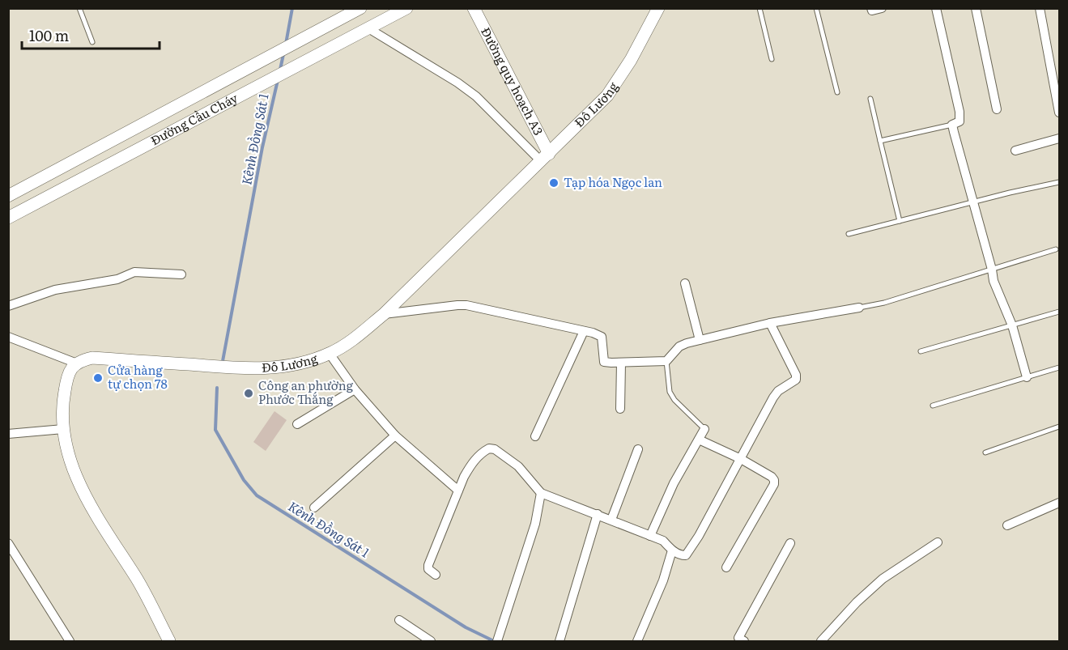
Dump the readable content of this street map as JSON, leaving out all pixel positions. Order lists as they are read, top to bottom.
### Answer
{
  "streets": {
    "street": ["Đường quy hoạch A3", "Đô Lương", "Đường Cầu Cháy"]
  },
  "crossings": [
    ["Đường quy hoạch A3", "Đô Lương"]
  ],
  "water": ["Kênh Đồng Sát 1"],
  "places": ["Tạp hóa Ngọc lan", "Cửa hàng tự chọn 78", "Công an phường Phước Thắng"],
  "scale_bar": "100 m"
}
